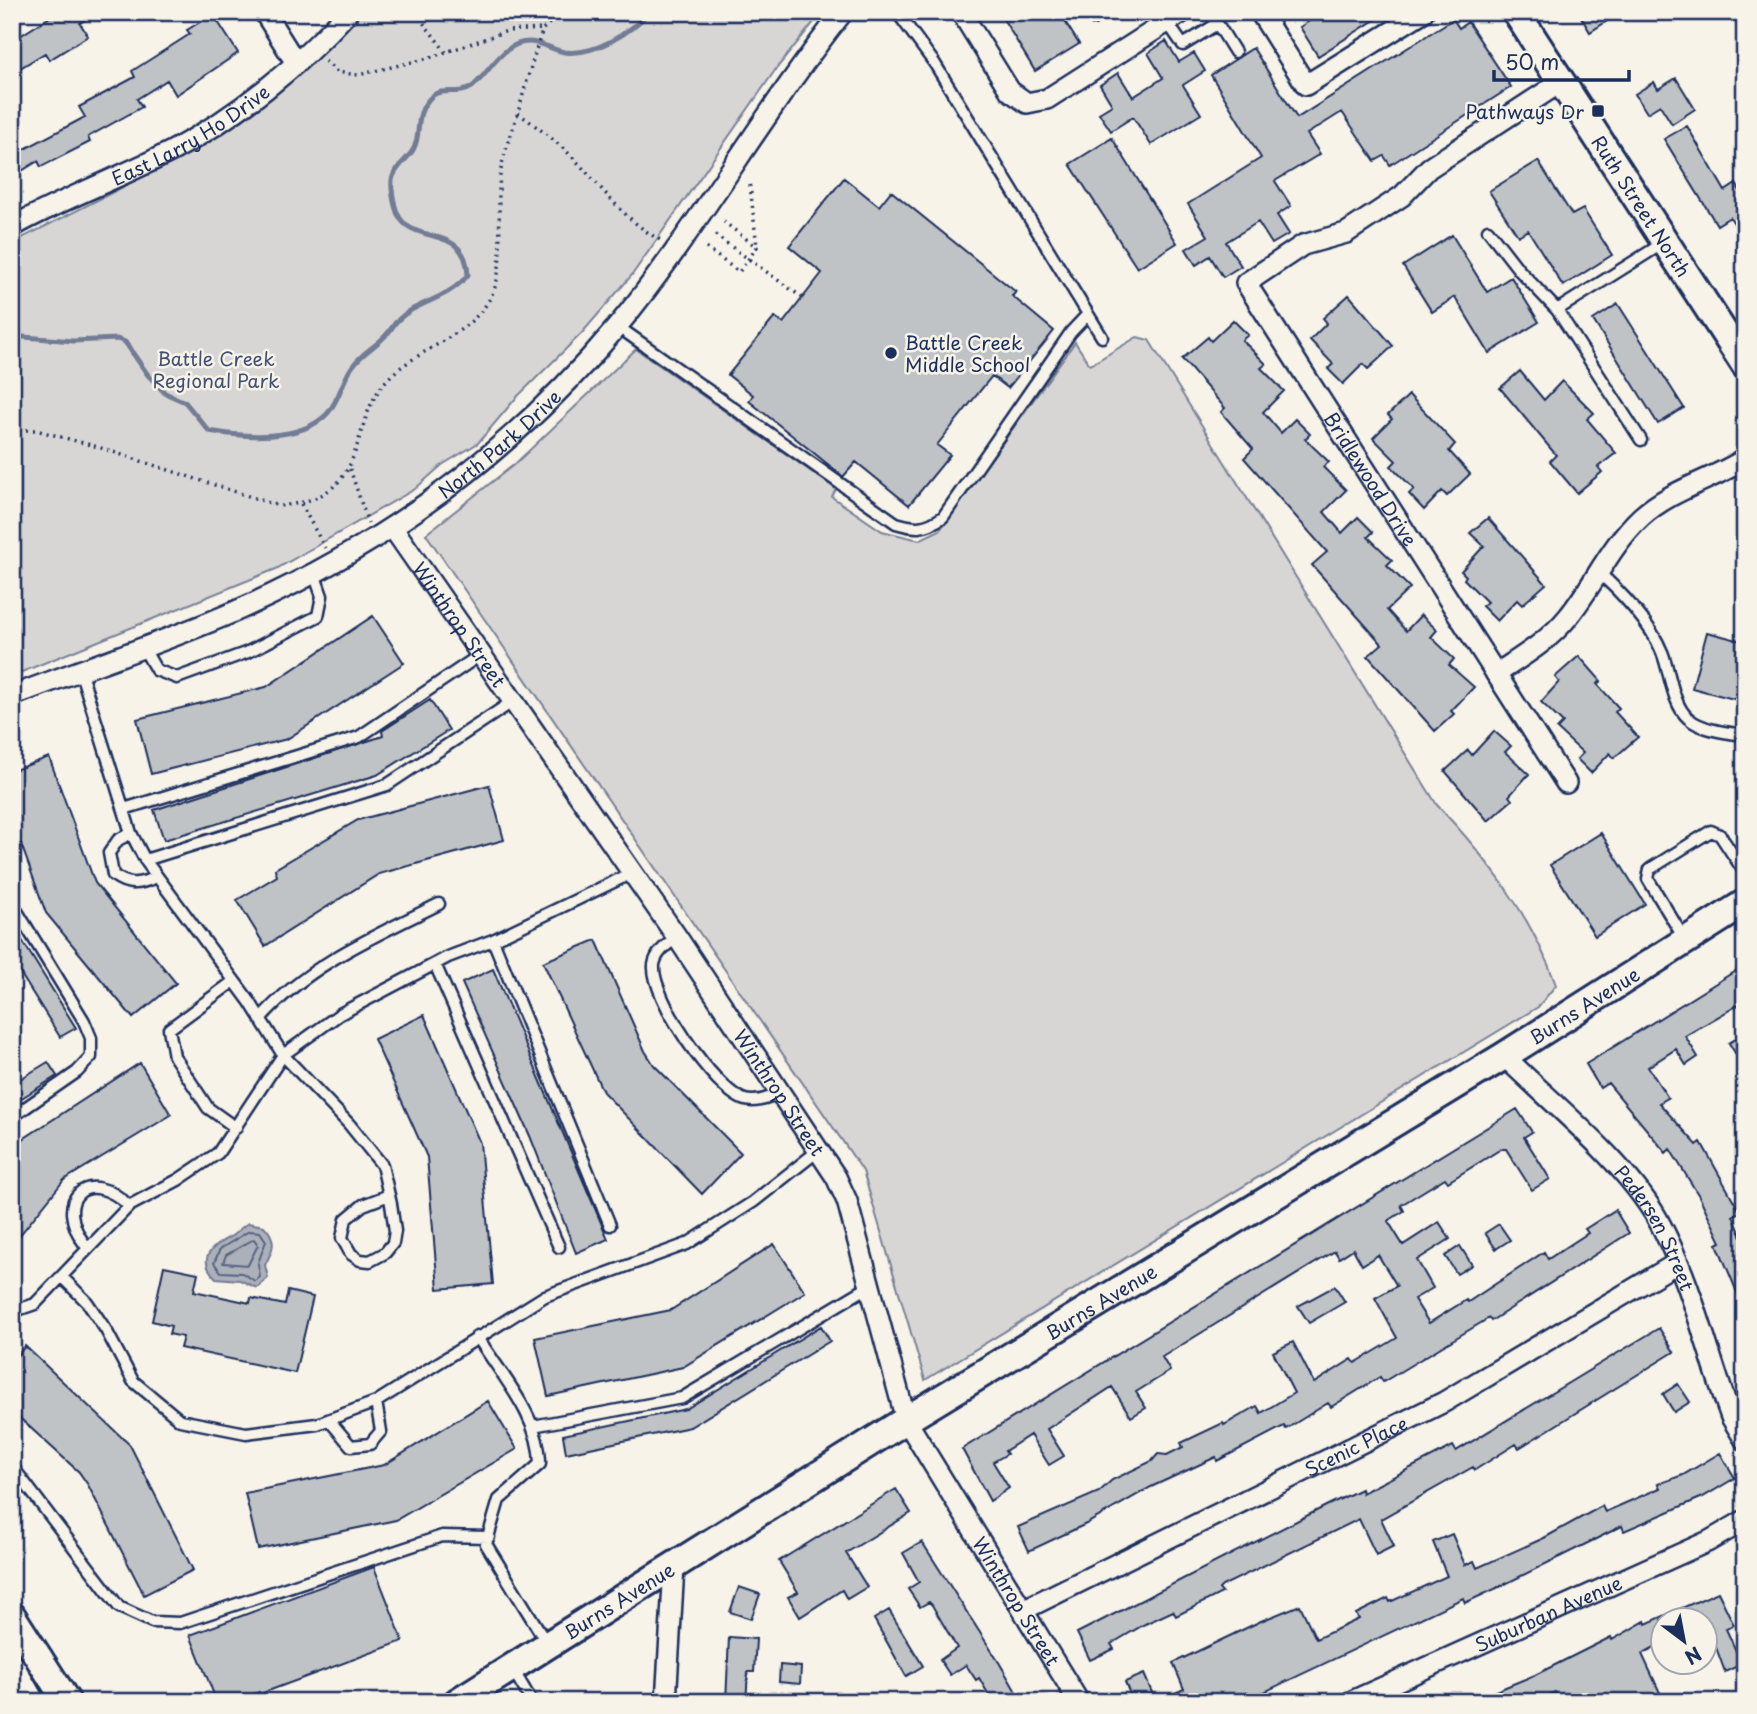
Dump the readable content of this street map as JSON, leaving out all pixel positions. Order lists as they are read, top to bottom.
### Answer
{
  "streets": {
    "street": [
      "East Larry Ho Drive",
      "Ruth Street North",
      "North Park Drive",
      "Bridlewood Drive",
      "Winthrop Street",
      "Burns Avenue",
      "Pedersen Street",
      "Scenic Place",
      "Suburban Avenue"
    ]
  },
  "crossings": [
    ["Ruth Street North", "Bridlewood Drive"],
    ["North Park Drive", "Winthrop Street"],
    ["Winthrop Street", "Burns Avenue"],
    ["Winthrop Street", "Scenic Place"],
    ["Burns Avenue", "Pedersen Street"],
    ["Pedersen Street", "Scenic Place"]
  ],
  "parks": ["Battle Creek Regional Park"],
  "places": {
    "transit": ["Pathways Dr"],
    "other": ["Battle Creek Middle School"]
  },
  "scale_bar": "50 m",
  "north": "bottom right"
}
